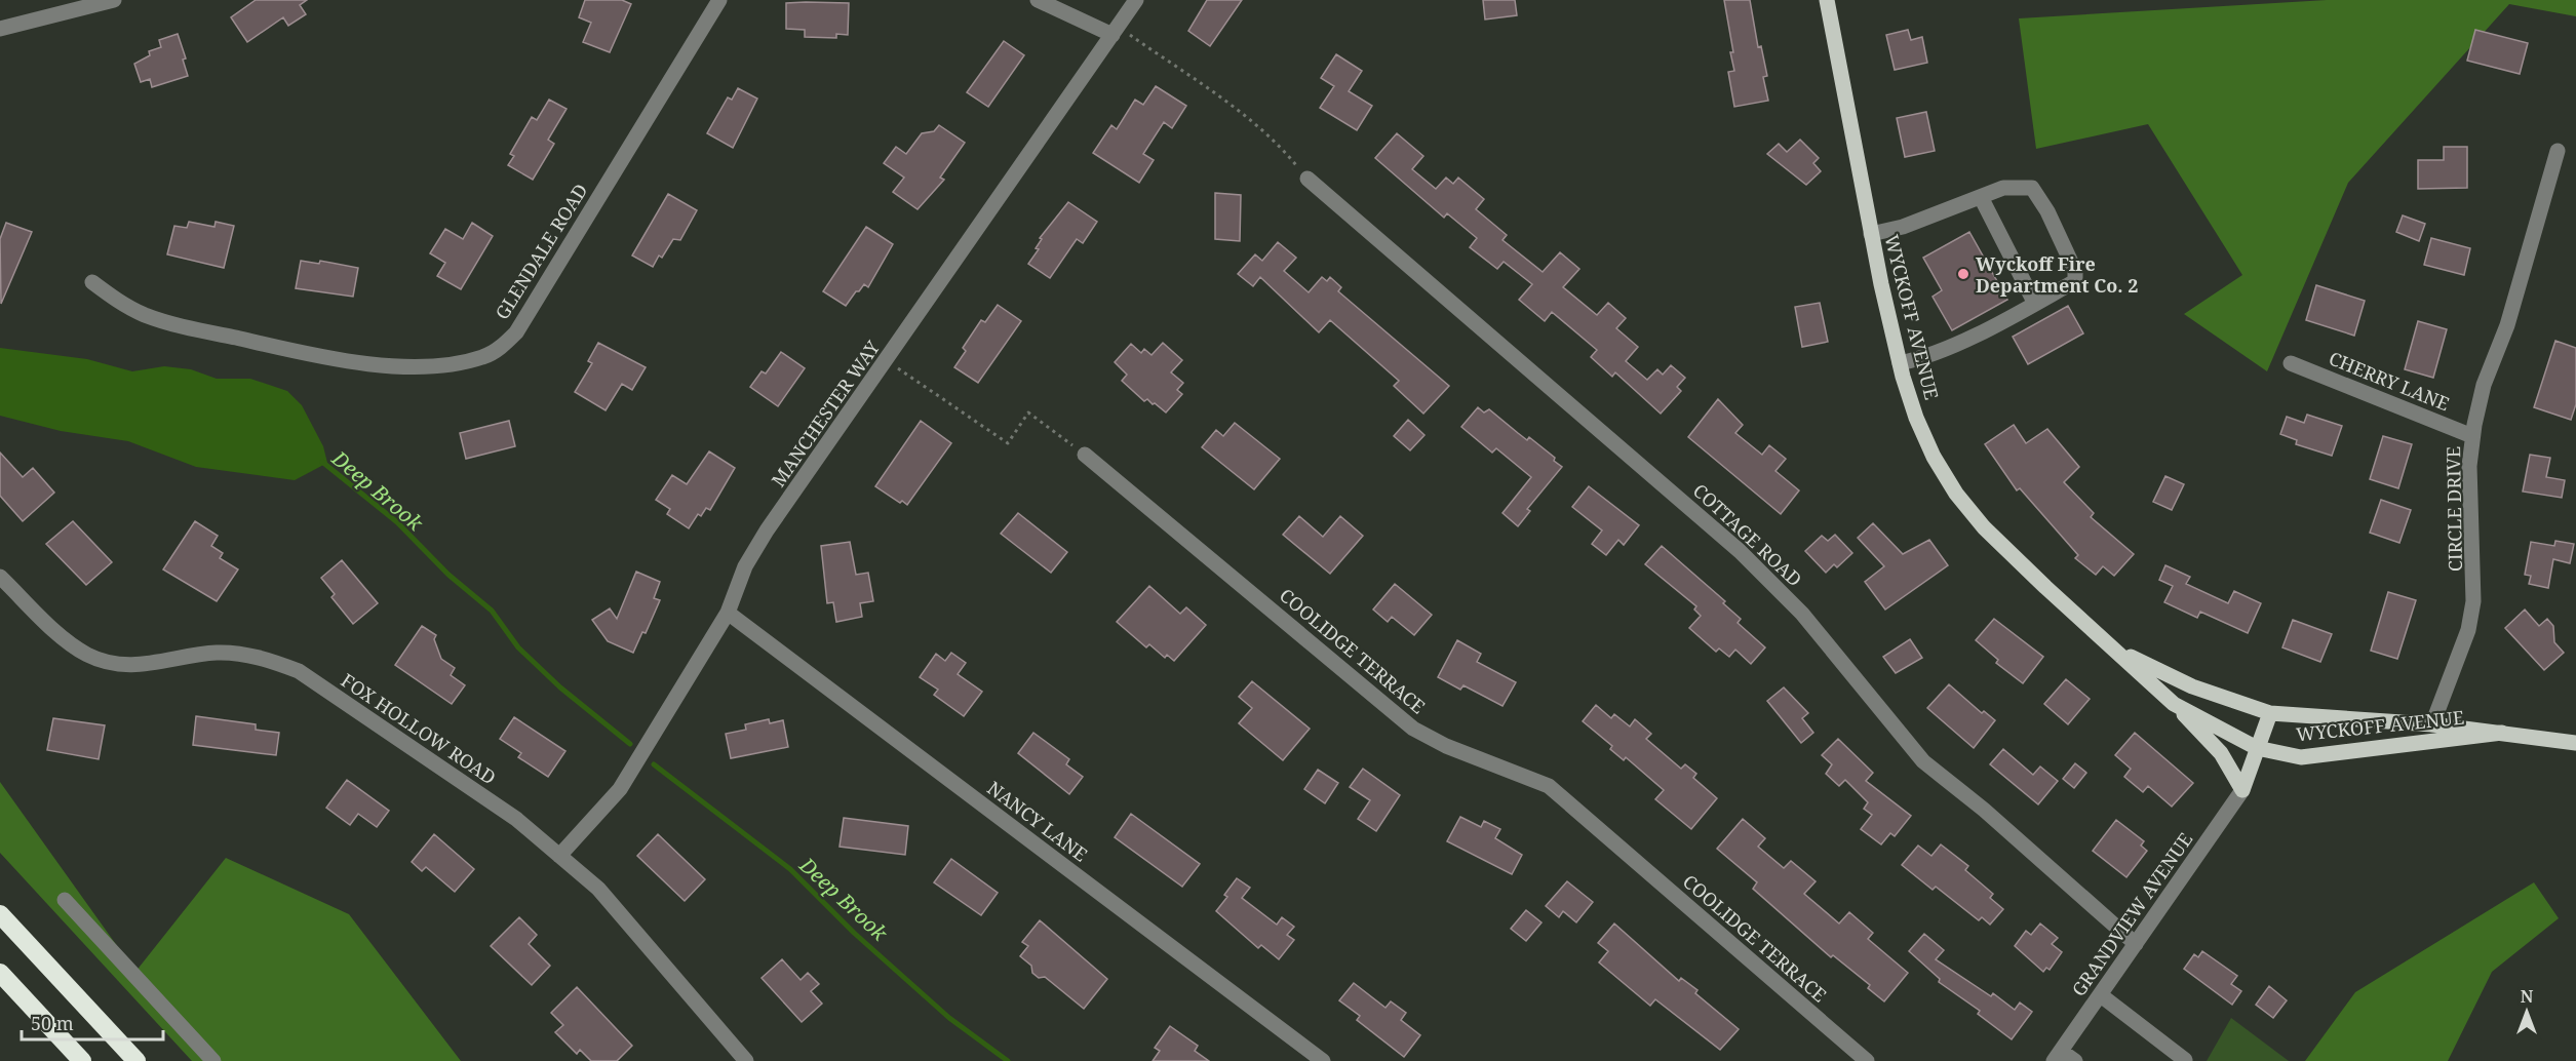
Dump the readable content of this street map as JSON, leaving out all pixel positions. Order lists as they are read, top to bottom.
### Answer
{
  "streets": {
    "main road": ["WYCKOFF AVENUE"],
    "street": [
      "GLENDALE ROAD",
      "CHERRY LANE",
      "MANCHESTER WAY",
      "CIRCLE DRIVE",
      "COTTAGE ROAD",
      "COOLIDGE TERRACE",
      "FOX HOLLOW ROAD",
      "NANCY LANE",
      "GRANDVIEW AVENUE"
    ]
  },
  "crossings": [
    ["WYCKOFF AVENUE", "CIRCLE DRIVE"],
    ["CHERRY LANE", "CIRCLE DRIVE"],
    ["MANCHESTER WAY", "FOX HOLLOW ROAD"],
    ["MANCHESTER WAY", "NANCY LANE"],
    ["COTTAGE ROAD", "GRANDVIEW AVENUE"]
  ],
  "water": ["Deep Brook"],
  "places": ["Wyckoff Fire Department Co. 2"],
  "scale_bar": "50 m",
  "north": "top"
}
